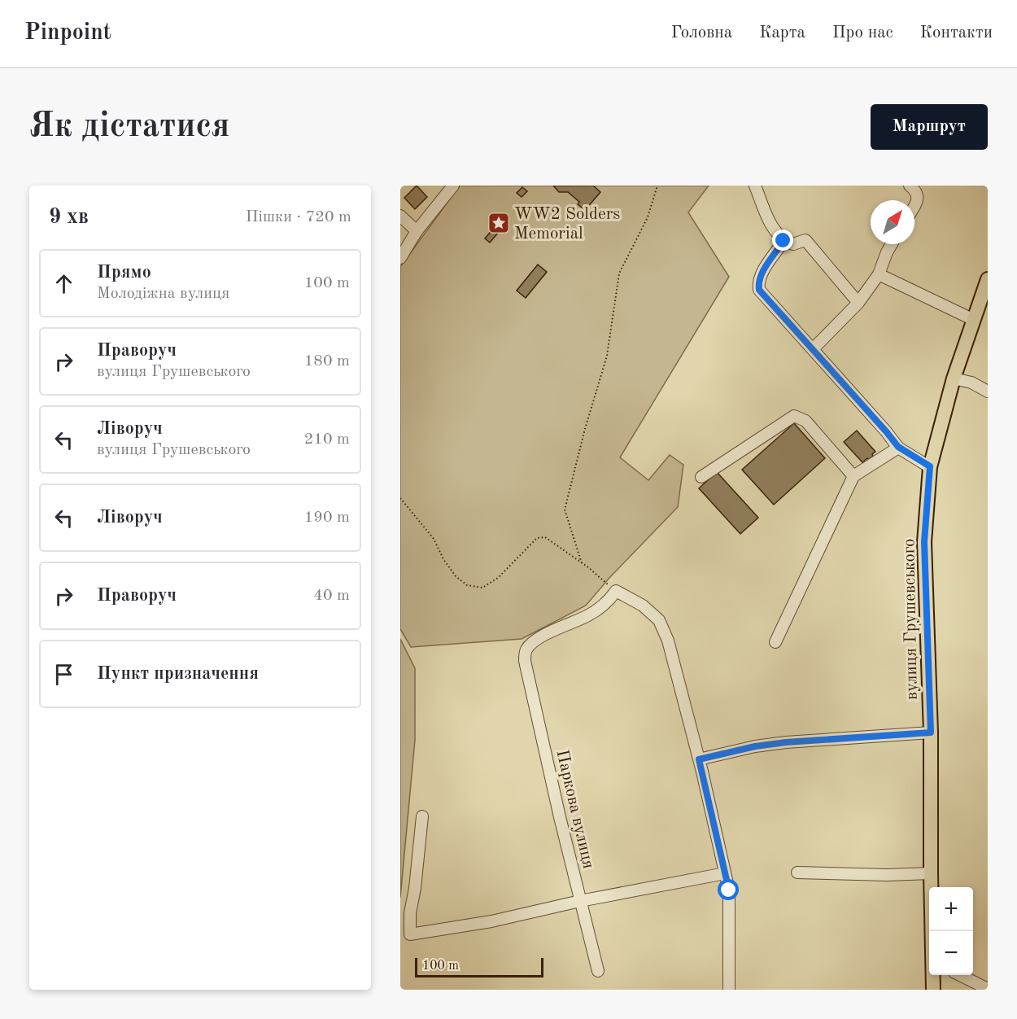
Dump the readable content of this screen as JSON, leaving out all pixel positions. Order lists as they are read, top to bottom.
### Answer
{
  "streets": {
    "main road": ["вулиця Грушевського"],
    "street": ["Паркова вулиця"]
  },
  "places": {
    "place": ["WW2 Solders Memorial"]
  },
  "scale_bar": "100 m",
  "north": "top right",
  "page": {
    "header": "Pinpoint",
    "nav": [
      "Головна",
      "Карта",
      "Про нас",
      "Контакти"
    ],
    "buttons": "Маршрут",
    "title": "Як дістатися",
    "heading": ["9 хв", "Пішки · 720 m"],
    "list": [
      ["Прямо", "Молодіжна вулиця", "100 m"],
      ["Праворуч", "вулиця Грушевського", "180 m"],
      ["Ліворуч", "вулиця Грушевського", "210 m"],
      ["Ліворуч", "190 m"],
      ["Праворуч", "40 m"],
      "Пункт призначення"
    ],
    "map_buttons": ["+", "−"],
    "scale": "100 m"
  }
}
